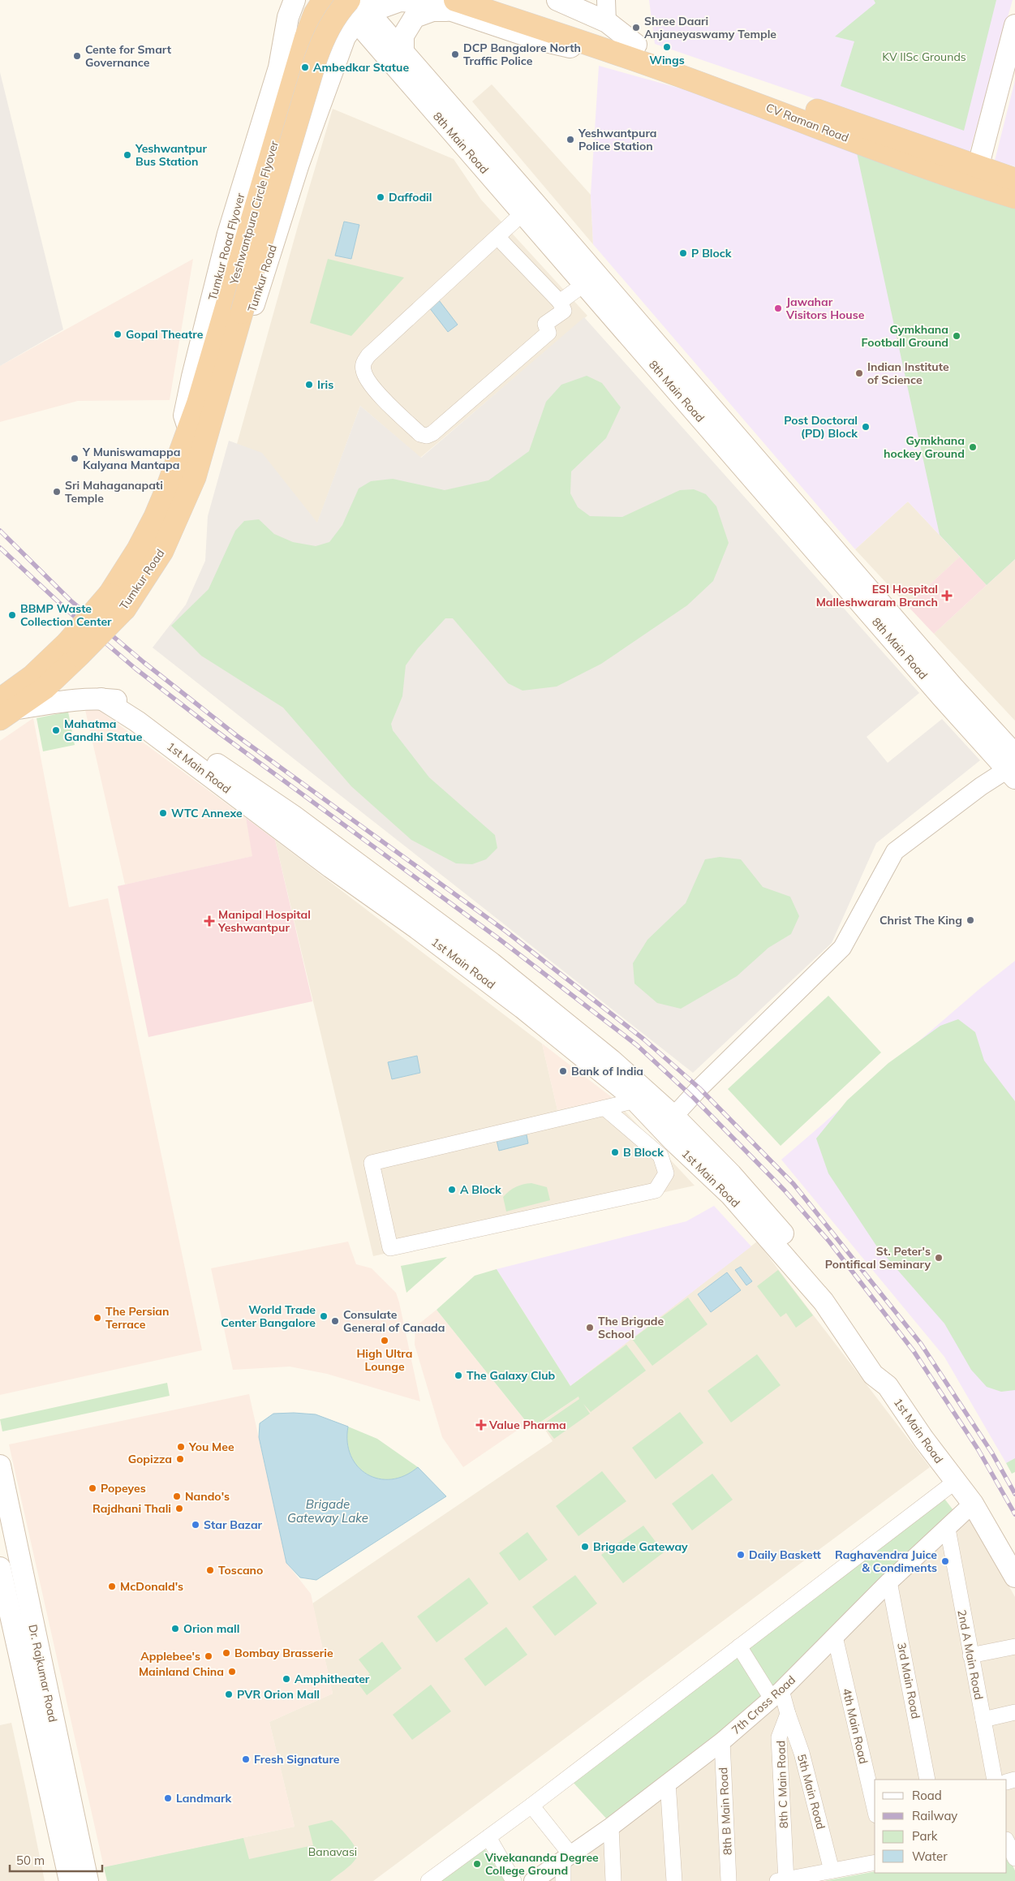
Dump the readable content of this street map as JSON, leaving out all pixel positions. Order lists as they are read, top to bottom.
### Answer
{
  "streets": {
    "highway": ["CV Raman Road", "Yeshwantpura Circle Flyover", "Tumkur Road"],
    "main road": [
      "8th Main Road",
      "Tumkur Road Flyover",
      "1st Main Road",
      "Dr. Rajkumar Road"
    ],
    "street": [
      "2nd A Main Road",
      "3rd Main Road",
      "7th Cross Road",
      "4th Main Road",
      "8th C Main Road",
      "5th Main Road",
      "8th B Main Road"
    ]
  },
  "crossings": [
    ["8th Main Road", "Tumkur Road"],
    ["Yeshwantpura Circle Flyover", "Tumkur Road Flyover"],
    ["Yeshwantpura Circle Flyover", "Tumkur Road"],
    ["Tumkur Road Flyover", "Tumkur Road"],
    ["1st Main Road", "7th Cross Road"],
    ["2nd A Main Road", "7th Cross Road"],
    ["3rd Main Road", "7th Cross Road"],
    ["7th Cross Road", "4th Main Road"],
    ["7th Cross Road", "8th B Main Road"],
    ["8th C Main Road", "5th Main Road"]
  ],
  "water": ["Brigade Gateway Lake"],
  "parks": ["KV IISc Grounds", "Banavasi"],
  "places": {
    "other": [
      "Shree Daari Anjaneyaswamy Temple",
      "Wings",
      "DCP Bangalore North Traffic Police",
      "Cente for Smart Governance",
      "Ambedkar Statue",
      "Yeshwantpura Police Station",
      "Yeshwantpur Bus Station",
      "Daffodil",
      "P Block",
      "Jawahar Visitors House",
      "Gopal Theatre",
      "Gymkhana Football Ground",
      "Indian Institute of Science",
      "Iris",
      "Post Doctoral (PD) Block",
      "Gymkhana hockey Ground",
      "Y Muniswamappa Kalyana Mantapa",
      "Sri Mahaganapati Temple",
      "BBMP Waste Collection Center",
      "Mahatma Gandhi Statue",
      "WTC Annexe",
      "Christ The King",
      "Bank of India",
      "B Block",
      "A Block",
      "St. Peter's Pontifical Seminary",
      "World Trade Center Bangalore",
      "The Persian Terrace",
      "Consulate General of Canada",
      "The Brigade School",
      "High Ultra Lounge",
      "The Galaxy Club",
      "You Mee",
      "Gopizza",
      "Popeyes",
      "Nando's",
      "Rajdhani Thali",
      "Star Bazar",
      "Brigade Gateway",
      "Daily Baskett",
      "Raghavendra Juice & Condiments",
      "Toscano",
      "McDonald's",
      "Orion mall",
      "Bombay Brasserie",
      "Applebee's",
      "Mainland China",
      "Amphitheater",
      "PVR Orion Mall",
      "Fresh Signature",
      "Landmark",
      "Vivekananda Degree College Ground"
    ],
    "health": ["ESI Hospital Malleshwaram Branch", "Manipal Hospital Yeshwantpur", "Value Pharma"]
  },
  "legend": [
    "Road",
    "Railway",
    "Park",
    "Water"
  ],
  "scale_bar": "50 m"
}
